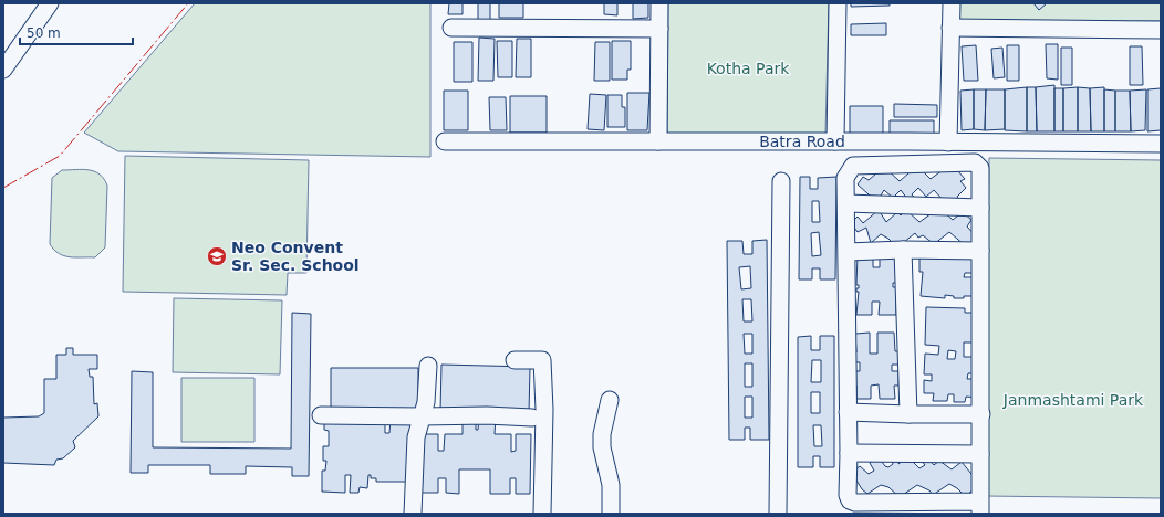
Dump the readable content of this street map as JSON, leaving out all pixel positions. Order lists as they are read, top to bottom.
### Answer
{
  "streets": {
    "street": ["Batra Road"]
  },
  "parks": ["Kotha Park", "Janmashtami Park"],
  "places": {
    "school or university": ["Neo Convent Sr. Sec. School"]
  },
  "scale_bar": "50 m"
}
